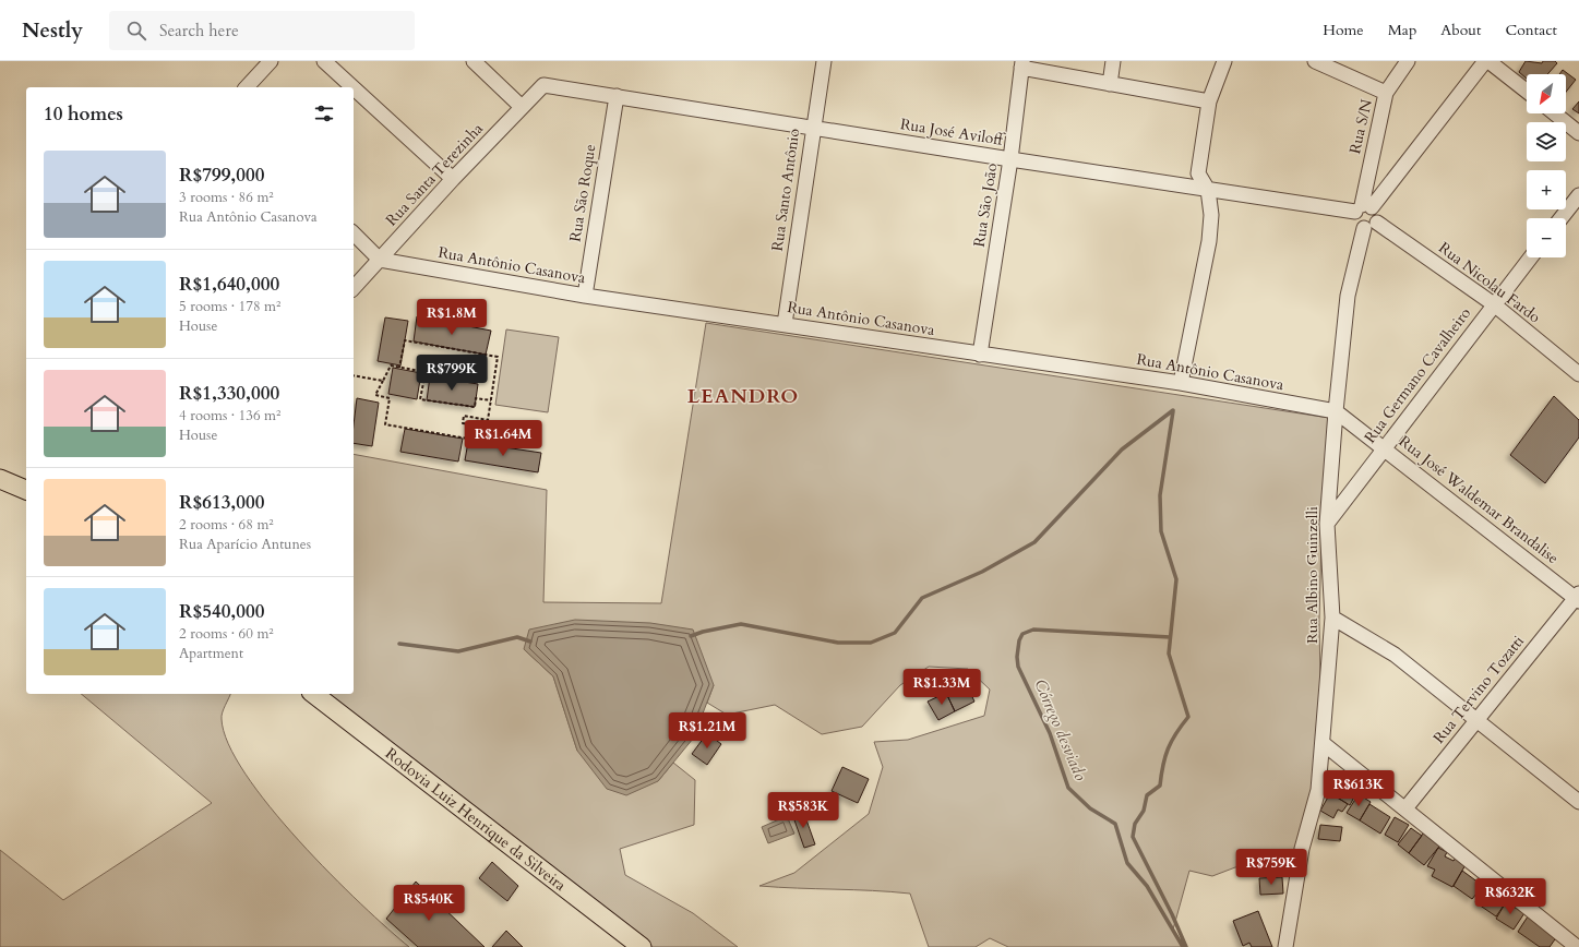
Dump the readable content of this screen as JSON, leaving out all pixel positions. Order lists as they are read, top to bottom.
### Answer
{
  "streets": {
    "main road": ["Rodovia Luiz Henrique da Silveira"],
    "street": [
      "Rua S/N",
      "Rua José Aviloff",
      "Rua Santa Terezinha",
      "Rua Santo Antônio",
      "Rua São Roque",
      "Rua São João",
      "Rua Antônio Casanova",
      "Rua Nicolau Fardo",
      "Rua Germano Cavalheiro",
      "Rua José Waldemar Brandalise",
      "Rua Albino Guinzelli",
      "Rua Tervino Tozatti"
    ]
  },
  "crossings": [
    ["Rua S/N", "Rua José Aviloff"],
    ["Rua S/N", "Rua Nicolau Fardo"],
    ["Rua S/N", "Rua Albino Guinzelli"],
    ["Rua José Aviloff", "Rua Santa Terezinha"],
    ["Rua José Aviloff", "Rua Santo Antônio"],
    ["Rua José Aviloff", "Rua São Roque"],
    ["Rua José Aviloff", "Rua São João"],
    ["Rua José Aviloff", "Rua Nicolau Fardo"],
    ["Rua José Aviloff", "Rua Albino Guinzelli"],
    ["Rua Santa Terezinha", "Rua Antônio Casanova"],
    ["Rua Santo Antônio", "Rua Antônio Casanova"],
    ["Rua São Roque", "Rua Antônio Casanova"],
    ["Rua São João", "Rua Antônio Casanova"],
    ["Rua Antônio Casanova", "Rua José Waldemar Brandalise"],
    ["Rua Antônio Casanova", "Rua Albino Guinzelli"],
    ["Rua Nicolau Fardo", "Rua Germano Cavalheiro"],
    ["Rua Nicolau Fardo", "Rua Albino Guinzelli"],
    ["Rua Germano Cavalheiro", "Rua José Waldemar Brandalise"],
    ["Rua Germano Cavalheiro", "Rua Albino Guinzelli"],
    ["Rua José Waldemar Brandalise", "Rua Albino Guinzelli"],
    ["Rua José Waldemar Brandalise", "Rua Tervino Tozatti"]
  ],
  "districts": ["LEANDRO"],
  "water": ["Córrego desviado"],
  "north": "bottom left",
  "page": {
    "header": "Nestly",
    "search": "Search here",
    "nav": [
      "Home",
      "Map",
      "About",
      "Contact"
    ],
    "map_buttons": ["+", "−"],
    "heading": "10 homes",
    "list": [
      {
        "name": "R$799,000",
        "note": "3 rooms · 86 m² · Rua Antônio Casanova"
      },
      {
        "name": "R$1,640,000",
        "note": "5 rooms · 178 m² · House"
      },
      {
        "name": "R$1,330,000",
        "note": "4 rooms · 136 m² · House"
      },
      {
        "name": "R$613,000",
        "note": "2 rooms · 68 m² · Rua Aparício Antunes"
      },
      {
        "name": "R$540,000",
        "note": "2 rooms · 60 m² · Apartment"
      }
    ],
    "price": [
      "R$1.8M",
      "R$799K",
      "R$1.64M",
      "R$1.33M",
      "R$1.21M",
      "R$613K",
      "R$583K",
      "R$759K",
      "R$632K",
      "R$540K"
    ]
  }
}
